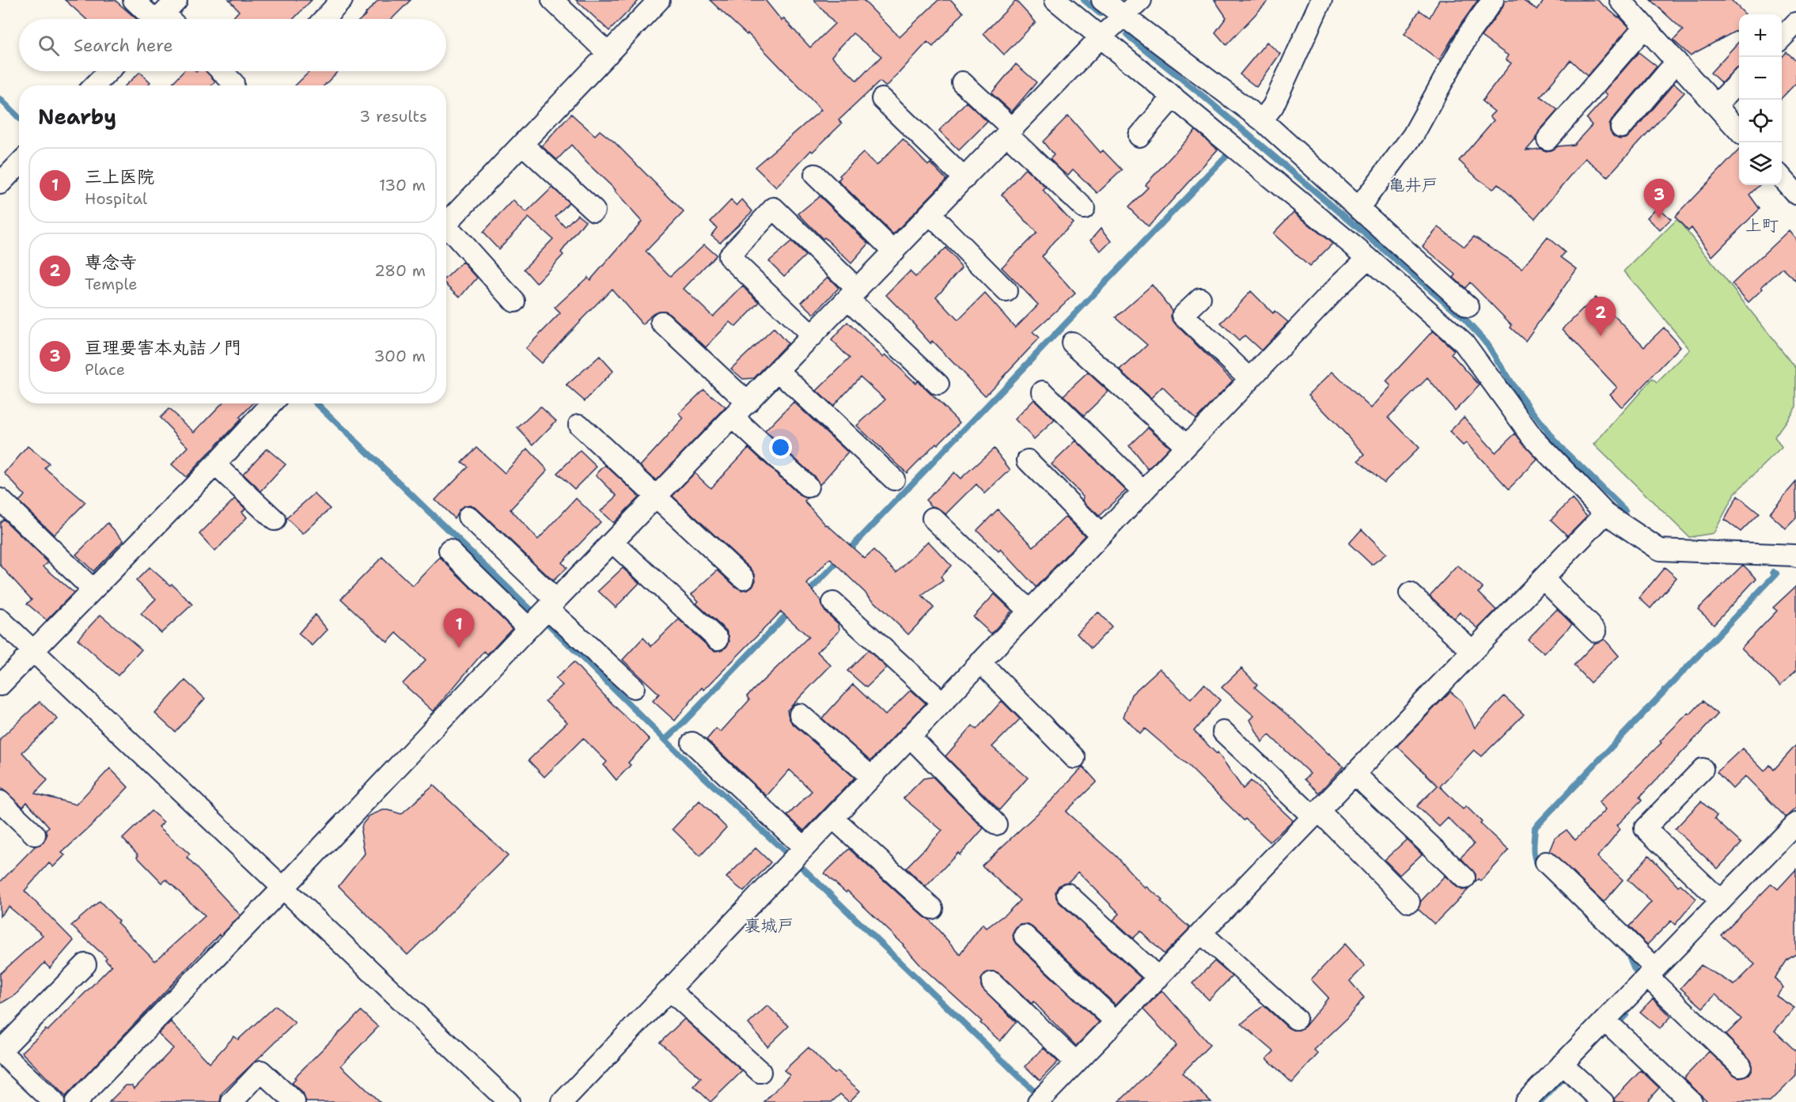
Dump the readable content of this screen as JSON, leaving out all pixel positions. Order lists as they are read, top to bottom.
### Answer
{
  "districts": ["亀井戸", "上町", "裏城戸"],
  "page": {
    "map_buttons": ["+", "−"],
    "search": "Search here",
    "heading": ["Nearby", "3 results"],
    "list": [
      {
        "mark": "1",
        "name": "三上医院",
        "note": "Hospital",
        "value": "130 m"
      },
      {
        "mark": "2",
        "name": "専念寺",
        "note": "Temple",
        "value": "280 m"
      },
      {
        "mark": "3",
        "name": "亘理要害本丸詰ノ門",
        "note": "Place",
        "value": "300 m"
      }
    ],
    "pins": ["3", "2", "1"]
  }
}
